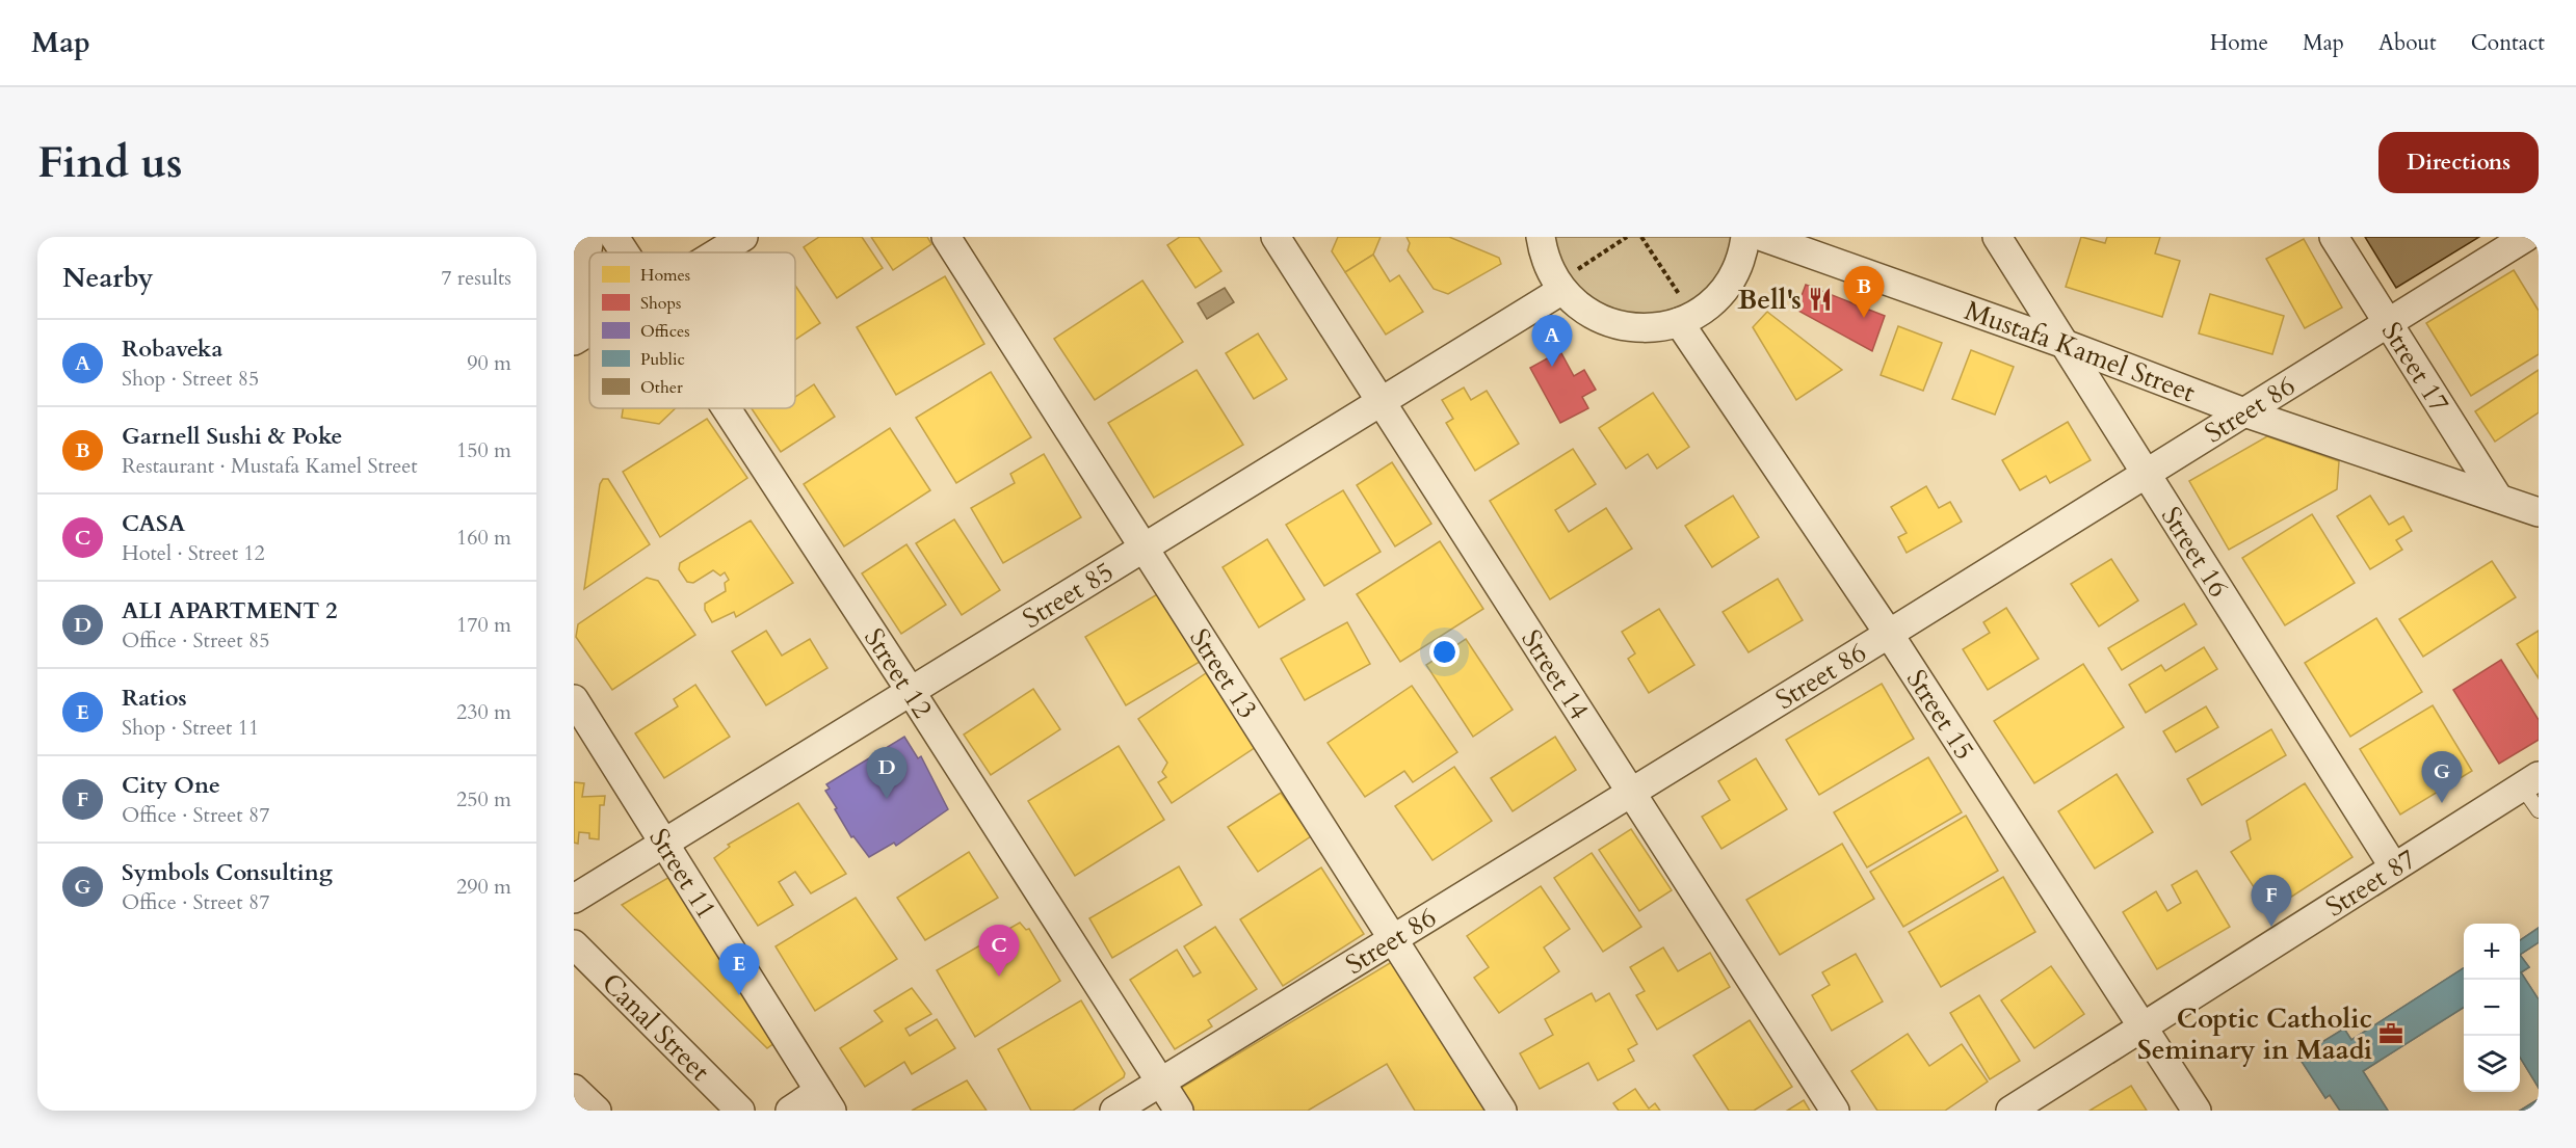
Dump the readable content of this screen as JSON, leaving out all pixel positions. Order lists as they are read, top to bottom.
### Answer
{
  "streets": {
    "street": [
      "Mustafa Kamel Street",
      "Street 17",
      "Street 86",
      "Street 16",
      "Street 85",
      "Street 12",
      "Street 13",
      "Street 14",
      "Street 15",
      "Street 11",
      "Street 87",
      "Canal Street"
    ]
  },
  "crossings": [
    ["Mustafa Kamel Street", "Street 17"],
    ["Mustafa Kamel Street", "Street 86"],
    ["Mustafa Kamel Street", "Street 16"],
    ["Street 17", "Street 86"],
    ["Street 86", "Street 16"],
    ["Street 86", "Street 12"],
    ["Street 86", "Street 13"],
    ["Street 86", "Street 14"],
    ["Street 86", "Street 15"],
    ["Street 16", "Street 87"],
    ["Street 85", "Street 12"],
    ["Street 85", "Street 13"],
    ["Street 85", "Street 14"],
    ["Street 85", "Street 11"],
    ["Street 15", "Street 87"]
  ],
  "places": {
    "restaurant": ["Bell's"],
    "office": ["Coptic Catholic Seminary in Maadi"]
  },
  "legend": [
    "Homes",
    "Shops",
    "Offices",
    "Public",
    "Other"
  ],
  "page": {
    "header": "Map",
    "nav": [
      "Home",
      "Map",
      "About",
      "Contact"
    ],
    "buttons": "Directions",
    "title": "Find us",
    "heading": ["Nearby", "7 results"],
    "pins": [
      "B",
      "A",
      "D",
      "G",
      "F",
      "C",
      "E"
    ],
    "list": [
      {
        "mark": "A",
        "name": "Robaveka",
        "note": "Shop · Street 85",
        "value": "90 m"
      },
      {
        "mark": "B",
        "name": "Garnell Sushi & Poke",
        "note": "Restaurant · Mustafa Kamel Street",
        "value": "150 m"
      },
      {
        "mark": "C",
        "name": "CASA",
        "note": "Hotel · Street 12",
        "value": "160 m"
      },
      {
        "mark": "D",
        "name": "ALI APARTMENT 2",
        "note": "Office · Street 85",
        "value": "170 m"
      },
      {
        "mark": "E",
        "name": "Ratios",
        "note": "Shop · Street 11",
        "value": "230 m"
      },
      {
        "mark": "F",
        "name": "City One",
        "note": "Office · Street 87",
        "value": "250 m"
      },
      {
        "mark": "G",
        "name": "Symbols Consulting",
        "note": "Office · Street 87",
        "value": "290 m"
      }
    ],
    "map_buttons": ["+", "−"]
  }
}
